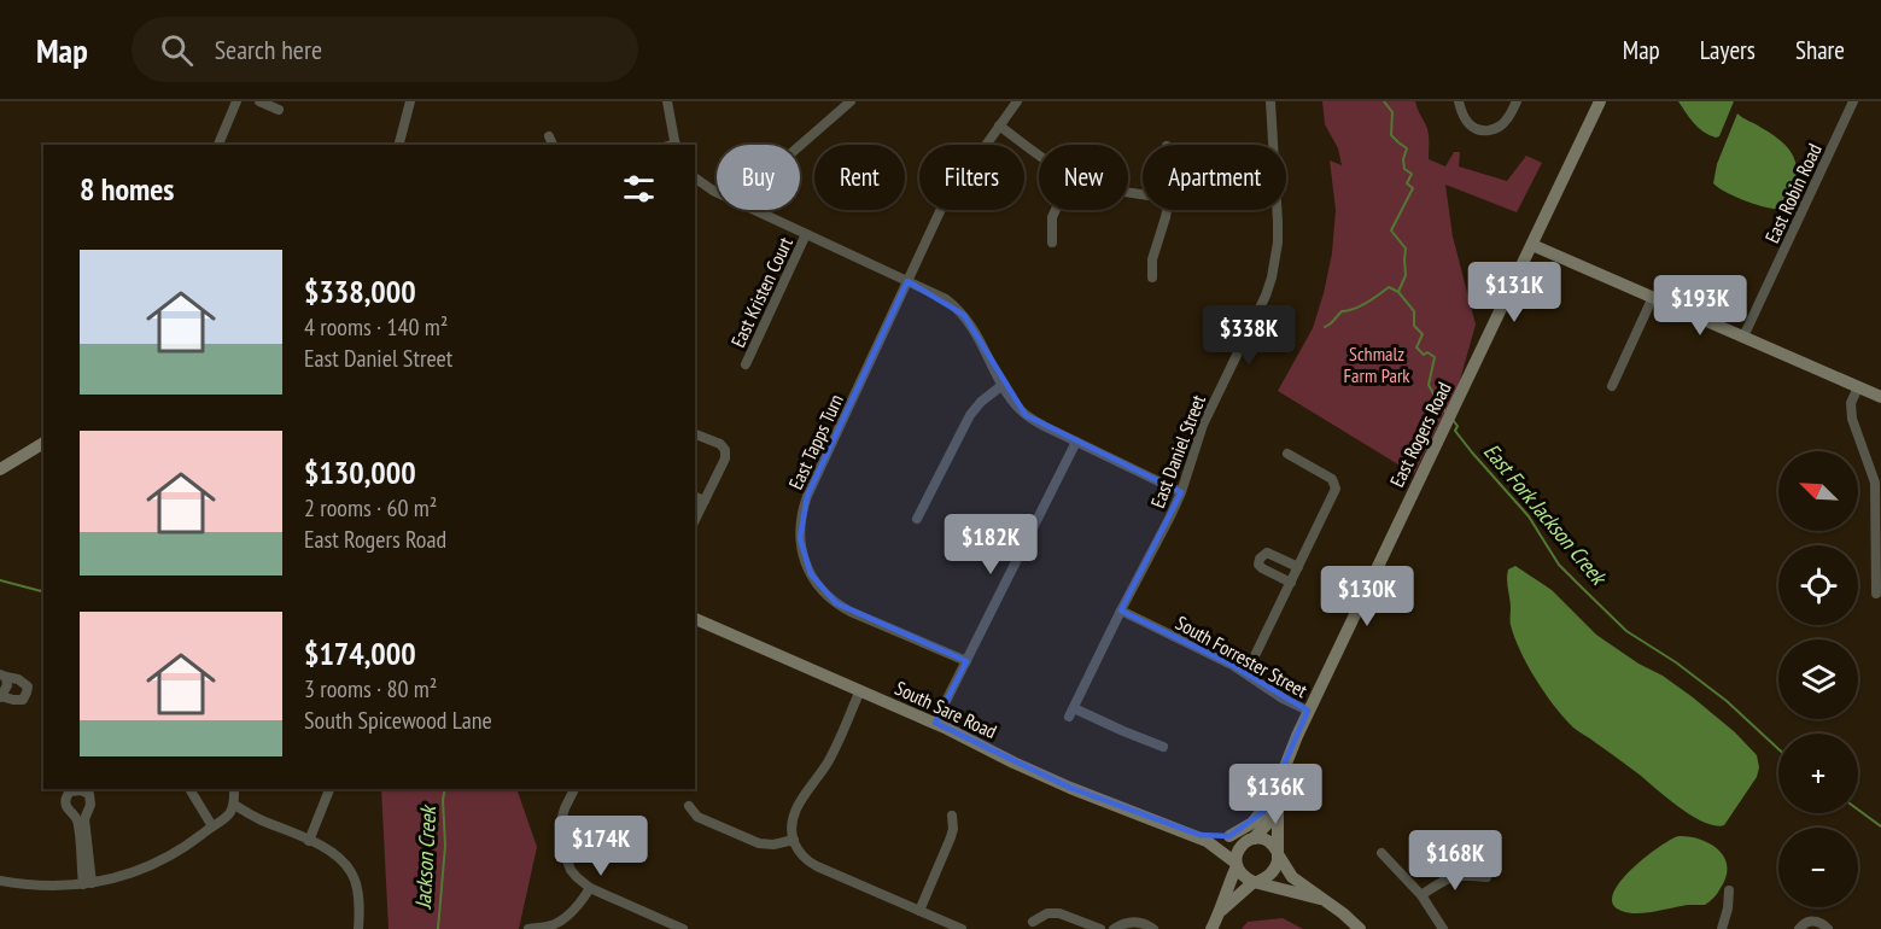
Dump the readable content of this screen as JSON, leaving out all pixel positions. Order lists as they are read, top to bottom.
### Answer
{
  "streets": {
    "main road": ["East Rogers Road", "South Sare Road"],
    "street": [
      "East Robin Road",
      "East Kristen Court",
      "East Tapps Turn",
      "East Daniel Street",
      "South Forrester Street"
    ]
  },
  "crossings": [
    ["East Rogers Road", "South Forrester Street"],
    ["East Rogers Road", "South Sare Road"],
    ["East Daniel Street", "South Forrester Street"]
  ],
  "water": ["East Fork Jackson Creek", "Jackson Creek"],
  "parks": ["Schmalz Farm Park"],
  "north": "top left",
  "page": {
    "header": "Map",
    "search": "Search here",
    "nav": ["Map", "Layers", "Share"],
    "chip": [
      "Buy",
      "Rent",
      "Filters",
      "New",
      "Apartment"
    ],
    "heading": "8 homes",
    "list": [
      {
        "name": "$338,000",
        "note": "4 rooms · 140 m² · East Daniel Street"
      },
      {
        "name": "$130,000",
        "note": "2 rooms · 60 m² · East Rogers Road"
      },
      {
        "name": "$174,000",
        "note": "3 rooms · 80 m² · South Spicewood Lane"
      }
    ],
    "price": [
      "$131K",
      "$193K",
      "$338K",
      "$182K",
      "$130K",
      "$136K",
      "$174K",
      "$168K"
    ],
    "map_buttons": ["+", "−"]
  }
}
